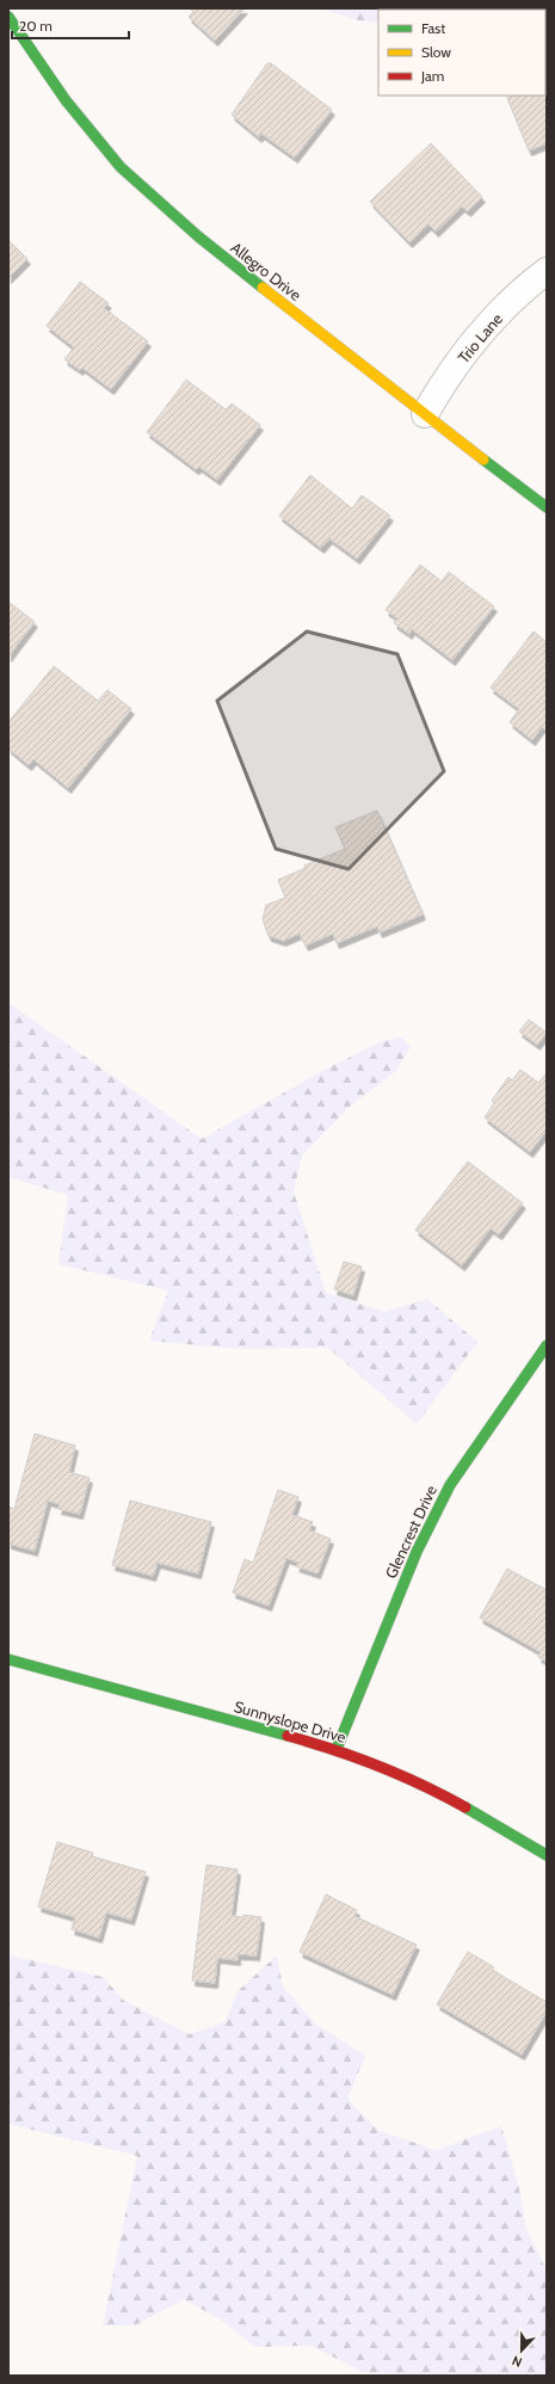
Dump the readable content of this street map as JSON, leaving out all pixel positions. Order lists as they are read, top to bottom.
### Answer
{
  "streets": {
    "street": [
      "Allegro Drive",
      "Trio Lane",
      "Glencrest Drive",
      "Sunnyslope Drive"
    ]
  },
  "crossings": [
    ["Allegro Drive", "Trio Lane"],
    ["Glencrest Drive", "Sunnyslope Drive"]
  ],
  "legend": ["Fast", "Slow", "Jam"],
  "scale_bar": "20 m",
  "north": "bottom"
}
